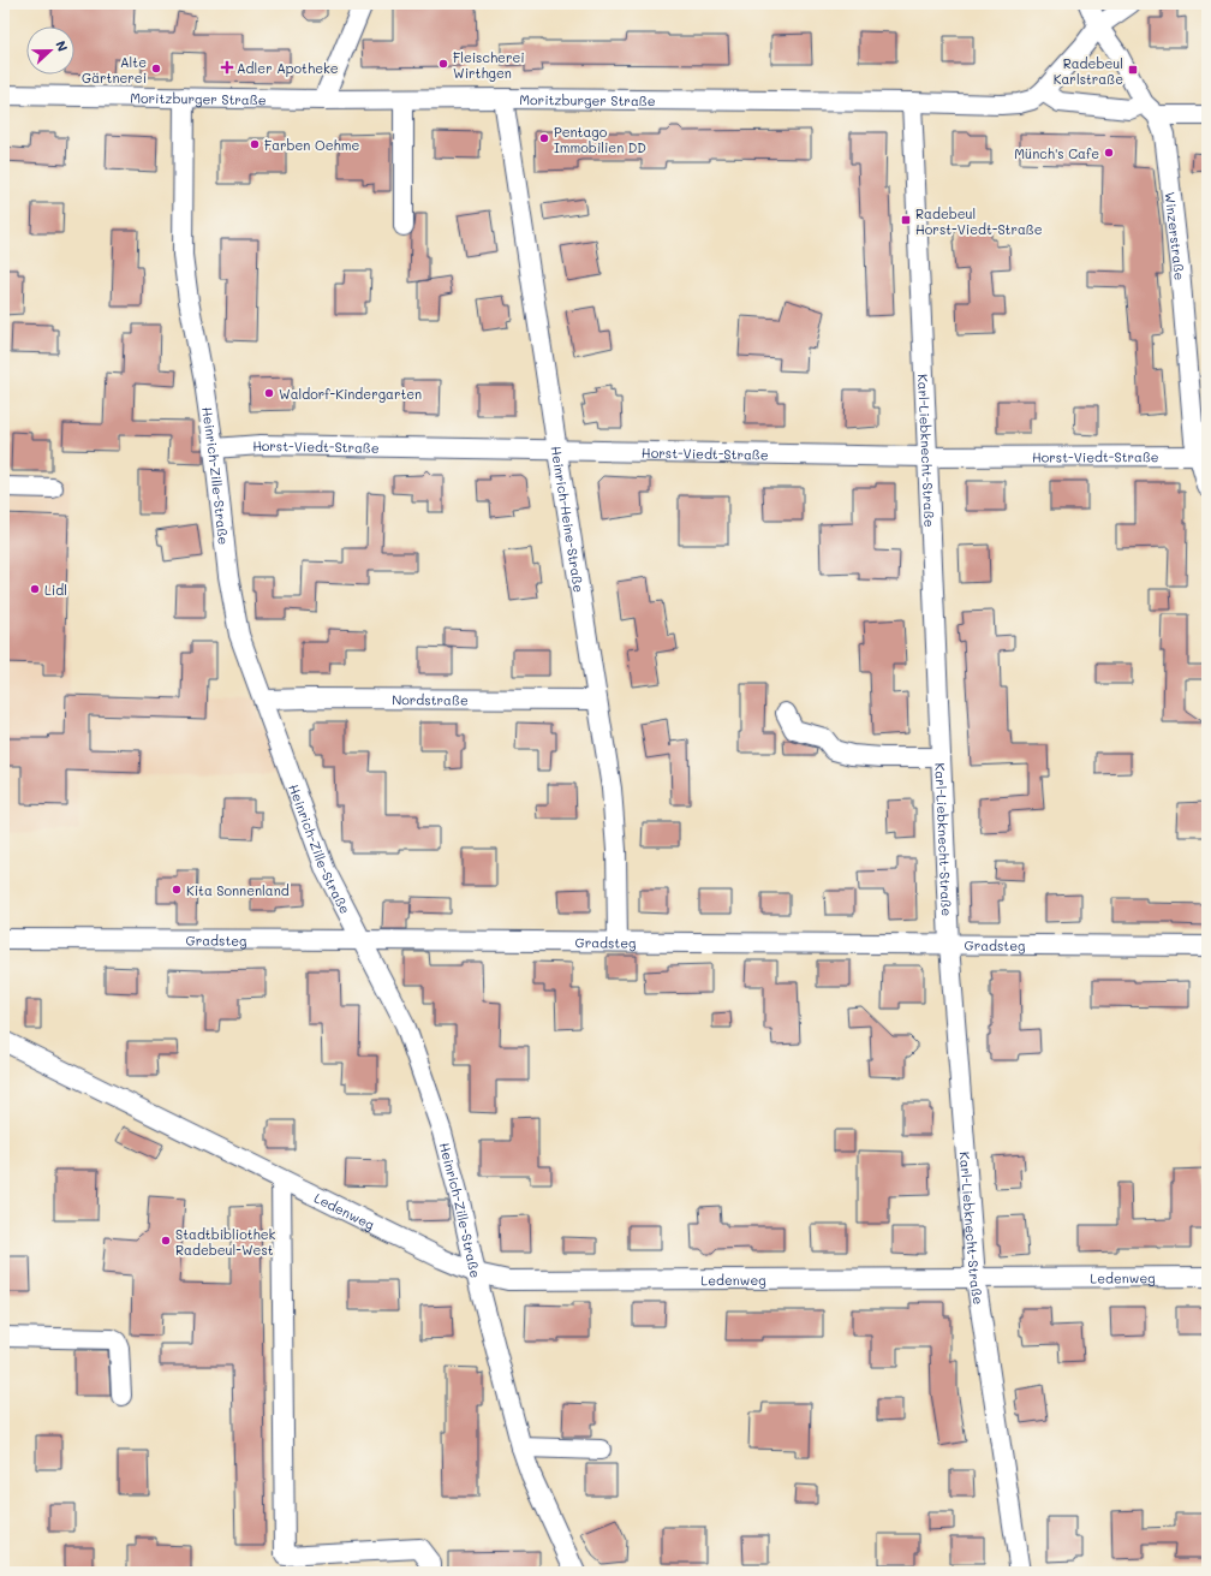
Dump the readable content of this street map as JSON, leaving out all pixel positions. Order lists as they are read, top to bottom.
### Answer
{
  "streets": {
    "street": [
      "Moritzburger Straße",
      "Winzerstraße",
      "Horst-Viedt-Straße",
      "Karl-Liebknecht-Straße",
      "Heinrich-Zille-Straße",
      "Heinrich-Heine-Straße",
      "Nordstraße",
      "Gradsteg",
      "Ledenweg"
    ]
  },
  "crossings": [
    ["Moritzburger Straße", "Winzerstraße"],
    ["Moritzburger Straße", "Karl-Liebknecht-Straße"],
    ["Moritzburger Straße", "Heinrich-Zille-Straße"],
    ["Moritzburger Straße", "Heinrich-Heine-Straße"],
    ["Winzerstraße", "Horst-Viedt-Straße"],
    ["Horst-Viedt-Straße", "Karl-Liebknecht-Straße"],
    ["Horst-Viedt-Straße", "Heinrich-Zille-Straße"],
    ["Horst-Viedt-Straße", "Heinrich-Heine-Straße"],
    ["Karl-Liebknecht-Straße", "Gradsteg"],
    ["Karl-Liebknecht-Straße", "Ledenweg"],
    ["Heinrich-Zille-Straße", "Nordstraße"],
    ["Heinrich-Zille-Straße", "Gradsteg"],
    ["Heinrich-Zille-Straße", "Ledenweg"],
    ["Heinrich-Heine-Straße", "Nordstraße"],
    ["Heinrich-Heine-Straße", "Gradsteg"]
  ],
  "places": {
    "other": [
      "Fleischerei Wirthgen",
      "Alte Gärtnerei",
      "Pentago Immobilien DD",
      "Farben Oehme",
      "Münch's Cafe",
      "Waldorf-Kindergarten",
      "Lidl",
      "Kita Sonnenland",
      "Stadtbibliothek Radebeul-West"
    ],
    "health": ["Adler Apotheke"],
    "transit": ["Radebeul Karlstraße", "Radebeul Horst-Viedt-Straße"]
  },
  "north": "right"
}
